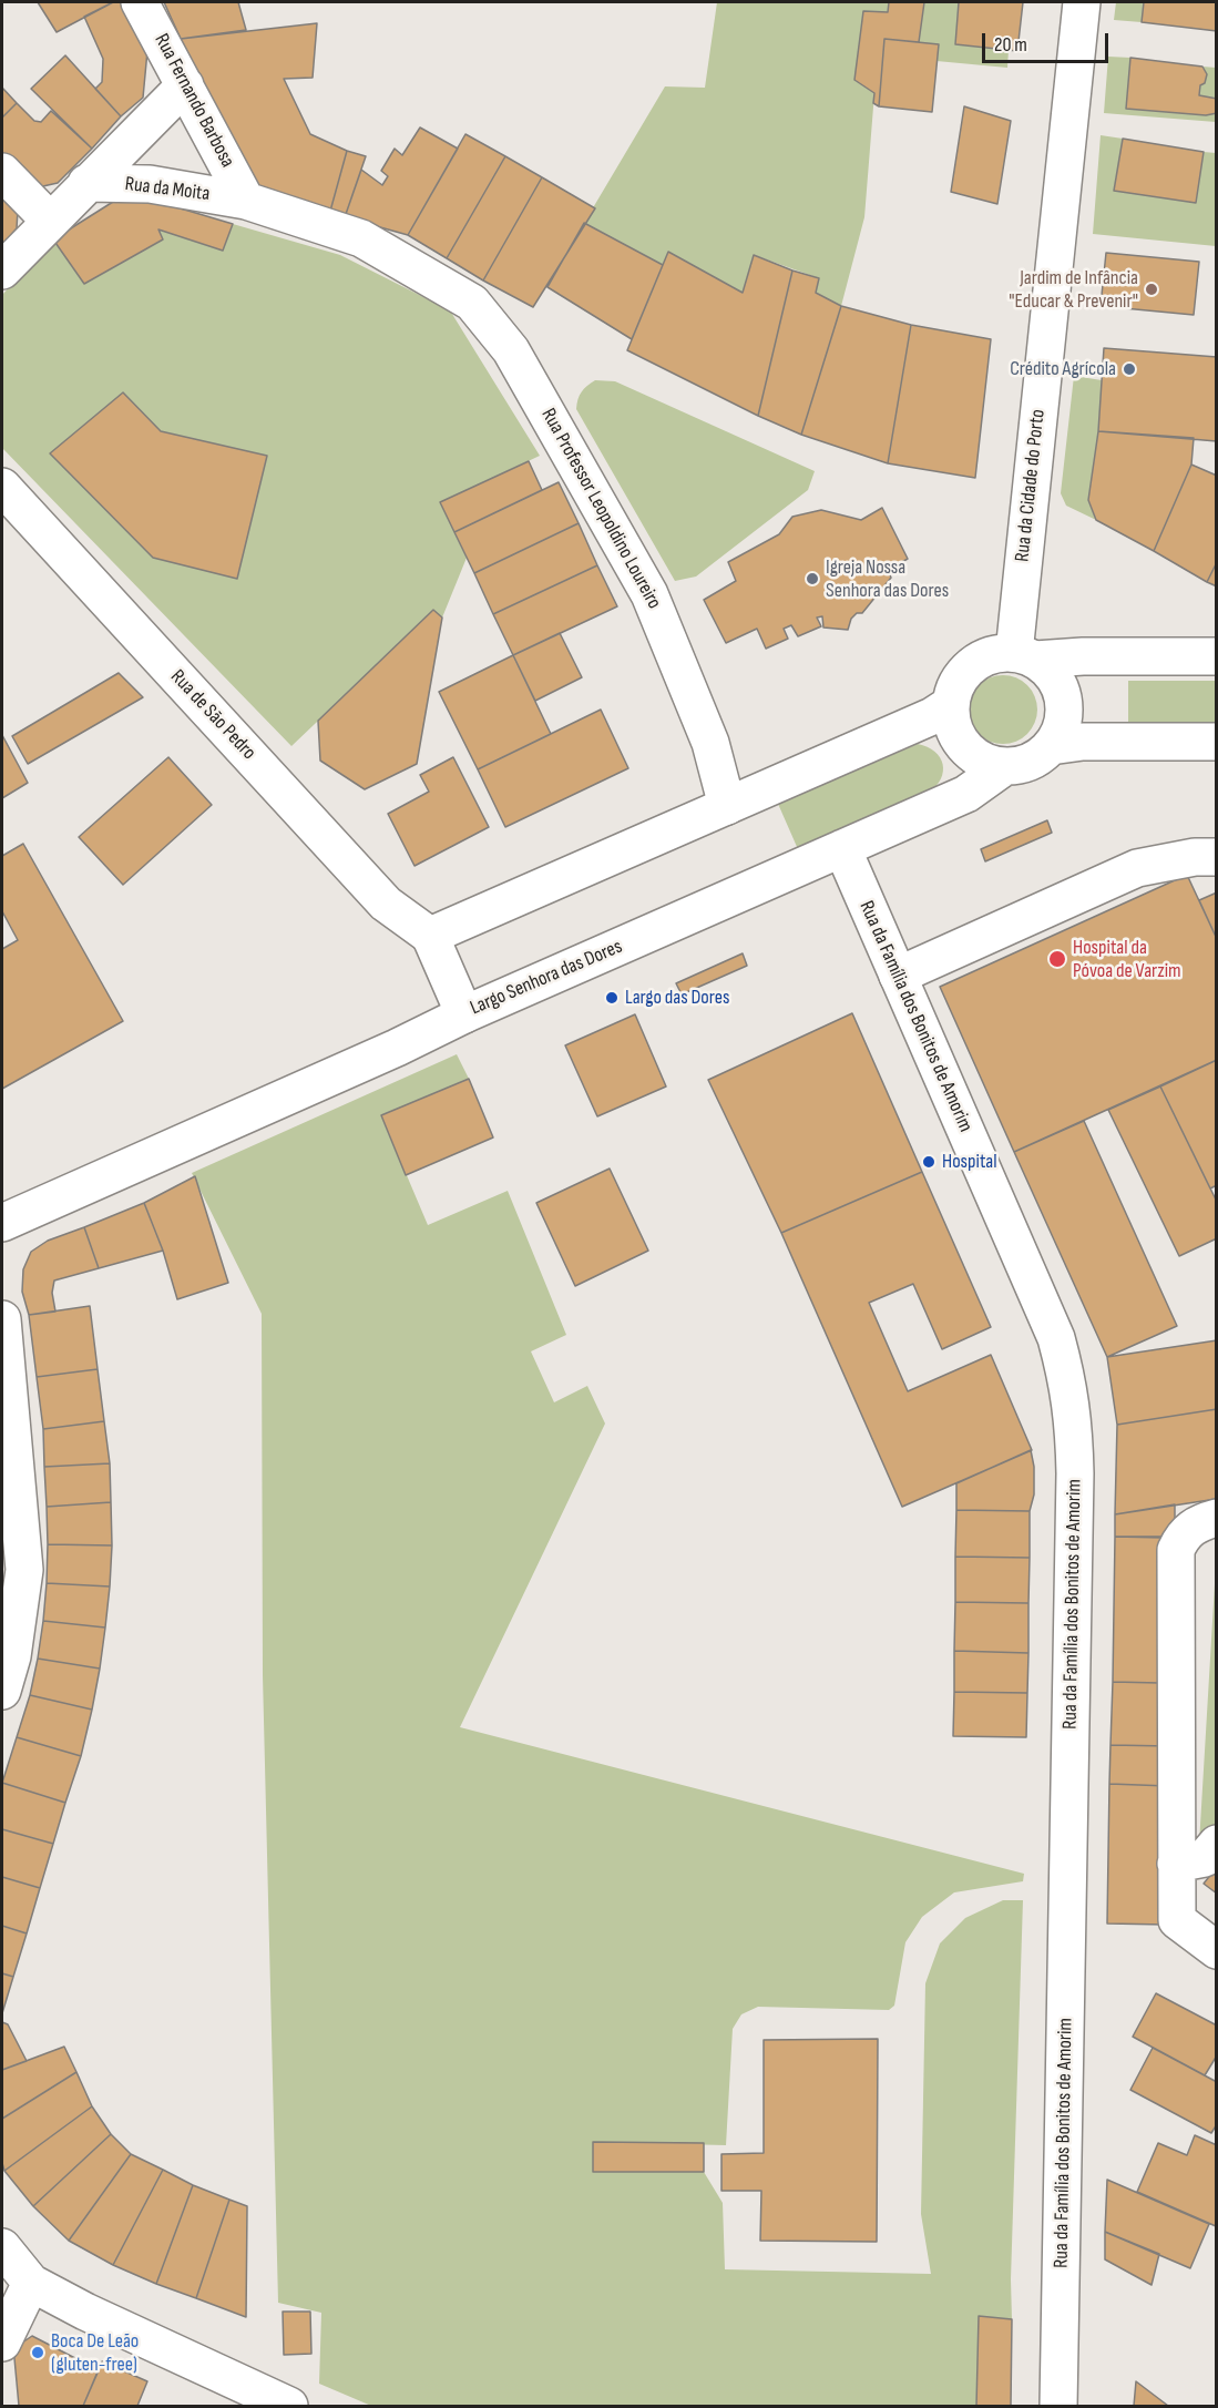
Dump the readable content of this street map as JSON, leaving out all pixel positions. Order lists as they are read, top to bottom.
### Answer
{
  "streets": {
    "street": [
      "Rua Fernando Barbosa",
      "Rua da Moita",
      "Rua da Cidade do Porto",
      "Rua Professor Leopoldino Loureiro",
      "Rua de São Pedro",
      "Largo Senhora das Dores",
      "Rua da Família dos Bonitos de Amorim"
    ]
  },
  "crossings": [
    ["Rua Fernando Barbosa", "Rua da Moita"],
    ["Rua da Moita", "Rua Professor Leopoldino Loureiro"],
    ["Rua da Cidade do Porto", "Largo Senhora das Dores"],
    ["Rua de São Pedro", "Largo Senhora das Dores"],
    ["Largo Senhora das Dores", "Rua da Família dos Bonitos de Amorim"]
  ],
  "places": [
    "Jardim de Infância \"Educar & Prevenir\"",
    "Crédito Agrícola",
    "Igreja Nossa Senhora das Dores",
    "Hospital da Póvoa de Varzim",
    "Largo das Dores",
    "Hospital",
    "Boca De Leão (gluten-free)"
  ],
  "scale_bar": "20 m"
}
